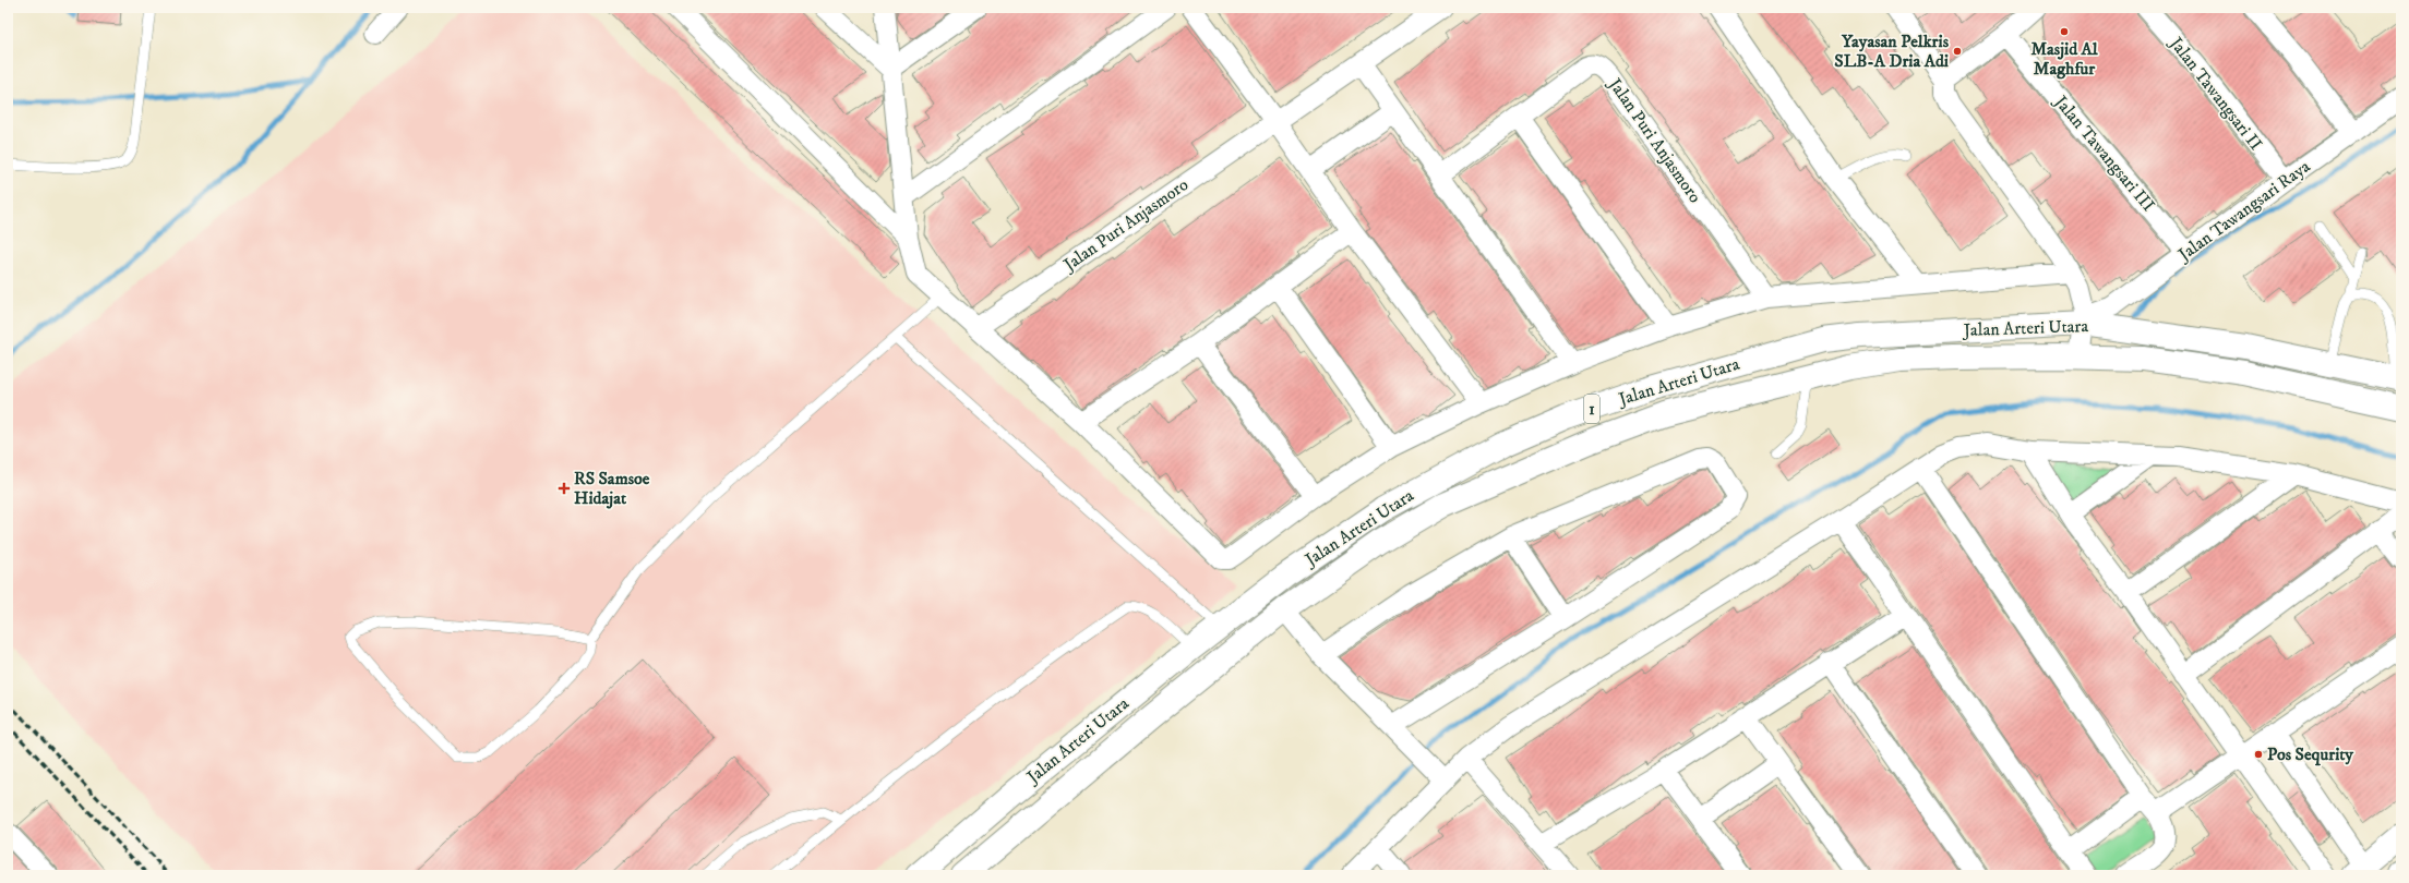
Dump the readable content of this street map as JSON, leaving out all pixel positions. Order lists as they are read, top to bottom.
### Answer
{
  "streets": {
    "main road": ["Jalan Arteri Utara", "1"],
    "street": [
      "Jalan Tawangsari II",
      "Jalan Puri Anjasmoro",
      "Jalan Tawangsari III",
      "Jalan Tawangsari Raya"
    ]
  },
  "crossings": [
    ["Jalan Tawangsari II", "Jalan Tawangsari Raya"],
    ["Jalan Tawangsari III", "Jalan Tawangsari Raya"],
    ["Jalan Tawangsari Raya", "Jalan Arteri Utara"]
  ],
  "places": {
    "other": ["Masjid Al Maghfur", "Yayasan Pelkris SLB-A Dria Adi", "Pos Sequrity"],
    "health": ["RS Samsoe Hidajat"]
  }
}
